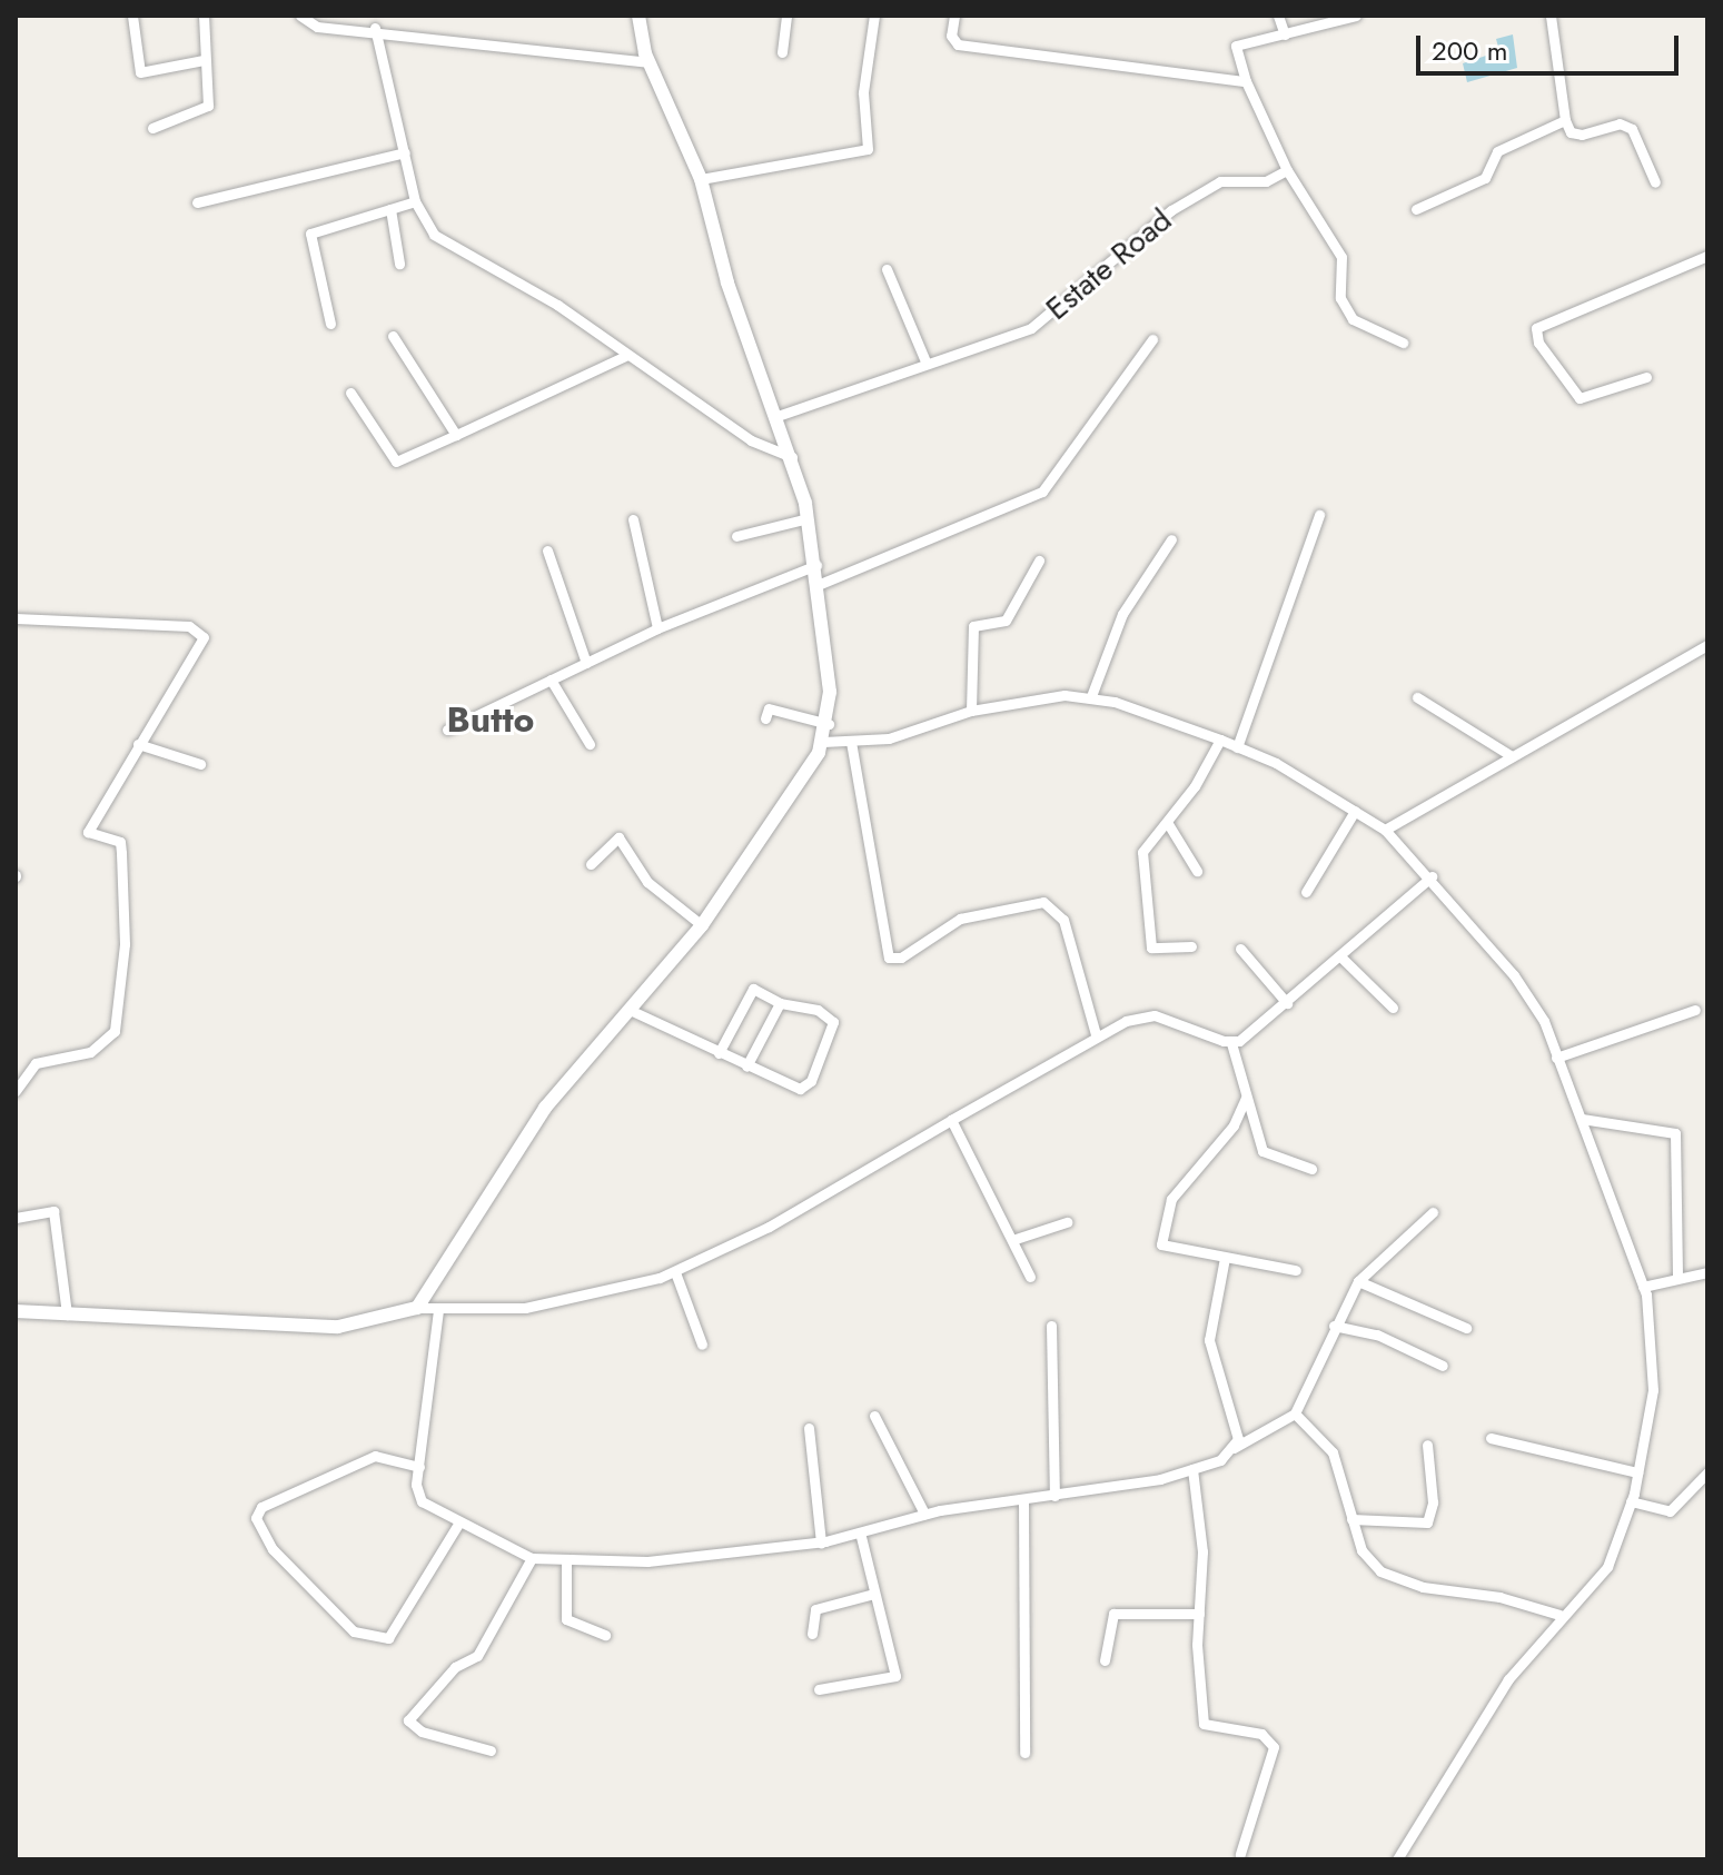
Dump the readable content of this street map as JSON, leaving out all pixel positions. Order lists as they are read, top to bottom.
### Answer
{
  "streets": {
    "street": ["Estate Road"]
  },
  "districts": ["Butto"],
  "scale_bar": "200 m"
}
